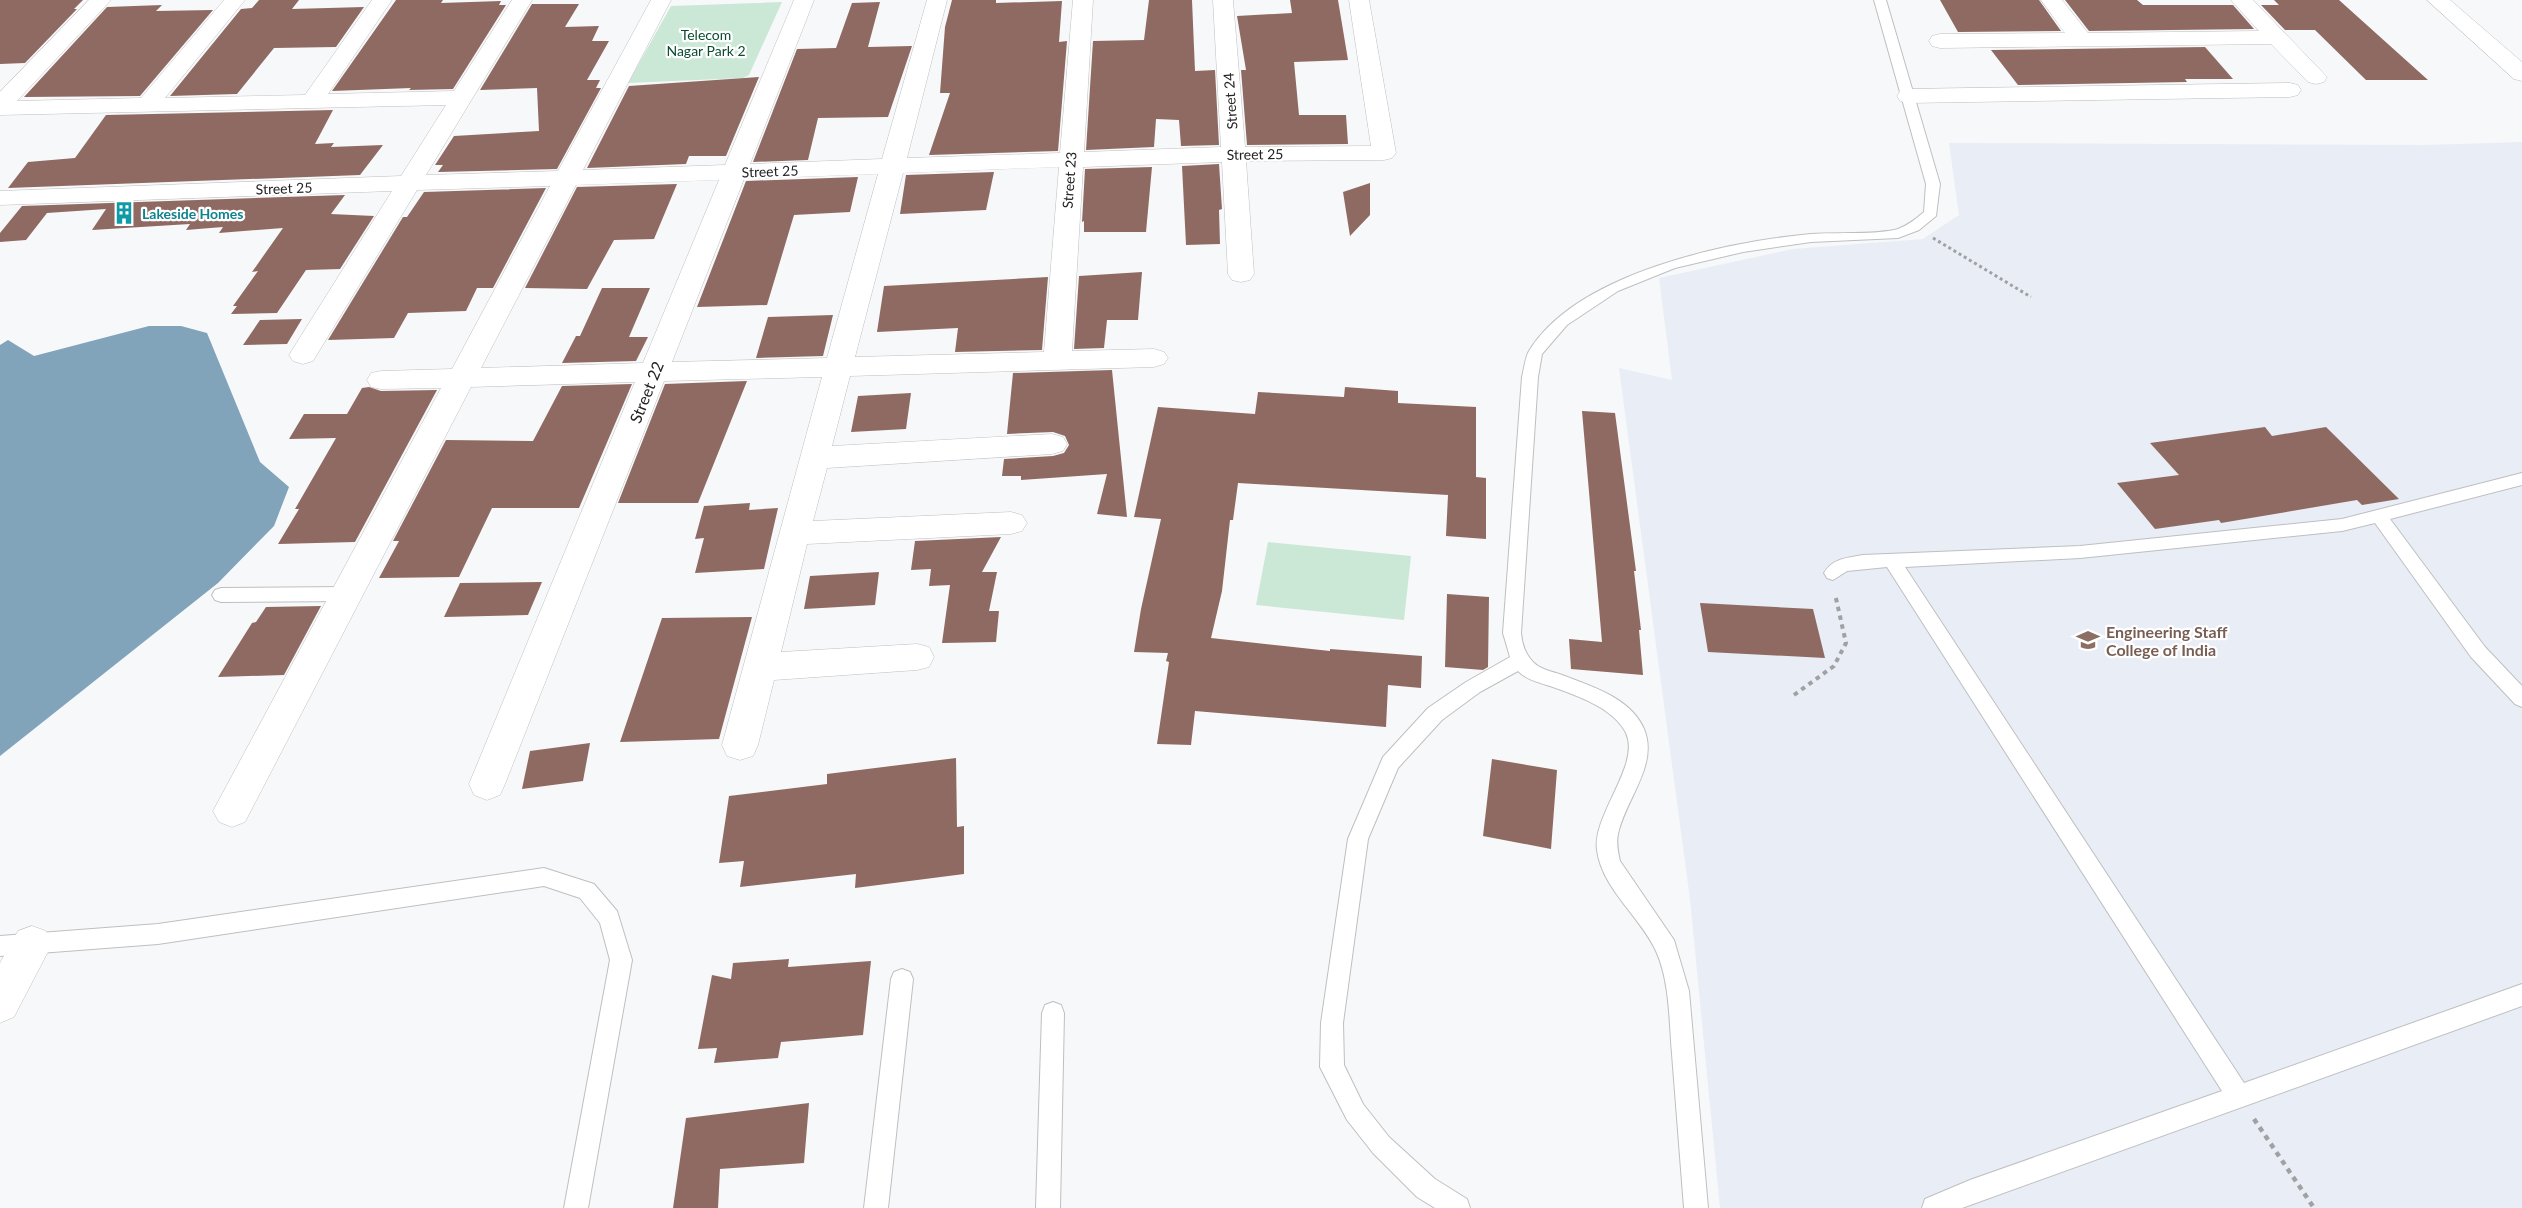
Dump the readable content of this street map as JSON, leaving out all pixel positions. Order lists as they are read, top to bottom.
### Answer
{
  "streets": {
    "street": [
      "Street 24",
      "Street 25",
      "Street 23",
      "Street 22"
    ]
  },
  "crossings": [
    ["Street 24", "Street 25"],
    ["Street 25", "Street 23"],
    ["Street 25", "Street 22"]
  ],
  "parks": ["Telecom Nagar Park 2"],
  "places": {
    "building": ["Lakeside Homes"],
    "school or university": ["Engineering Staff College of India"]
  }
}
